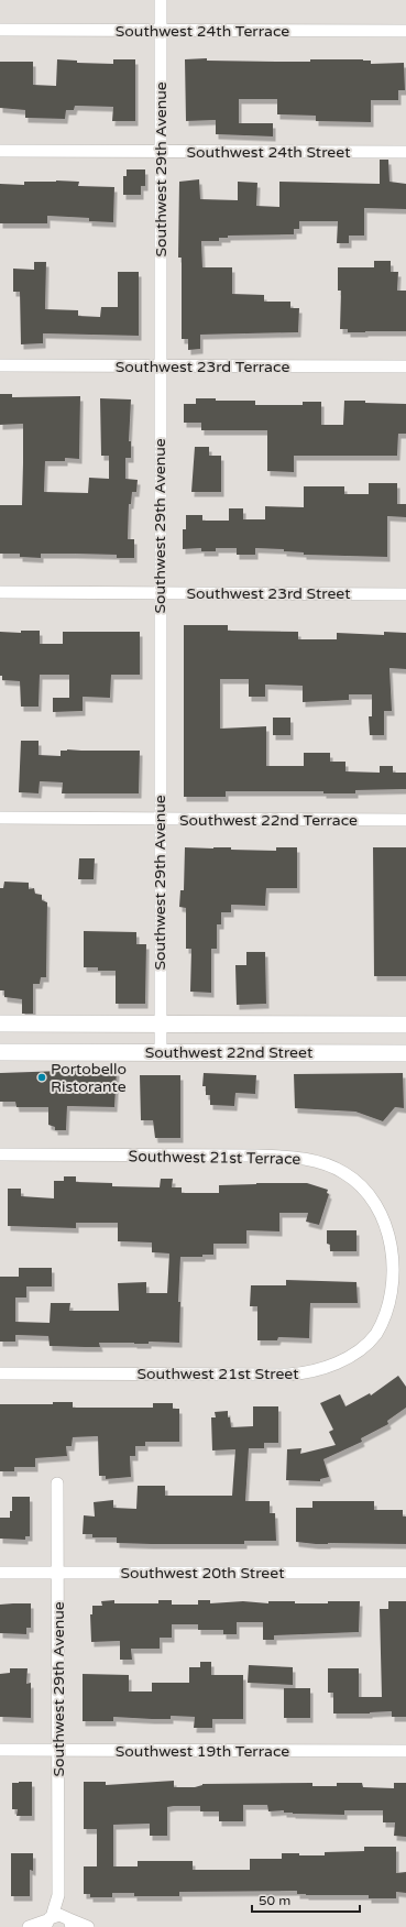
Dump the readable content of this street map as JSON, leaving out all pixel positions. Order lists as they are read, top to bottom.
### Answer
{
  "streets": {
    "main road": ["Southwest 22nd Street"],
    "street": [
      "Southwest 24th Terrace",
      "Southwest 24th Street",
      "Southwest 29th Avenue",
      "Southwest 23rd Terrace",
      "Southwest 23rd Street",
      "Southwest 22nd Terrace",
      "Southwest 21st Terrace",
      "Southwest 21st Street",
      "Southwest 20th Street",
      "Southwest 19th Terrace"
    ]
  },
  "crossings": [
    ["Southwest 24th Terrace", "Southwest 29th Avenue"],
    ["Southwest 24th Street", "Southwest 29th Avenue"],
    ["Southwest 29th Avenue", "Southwest 23rd Terrace"],
    ["Southwest 29th Avenue", "Southwest 23rd Street"],
    ["Southwest 29th Avenue", "Southwest 22nd Terrace"],
    ["Southwest 29th Avenue", "Southwest 22nd Street"],
    ["Southwest 29th Avenue", "Southwest 20th Street"],
    ["Southwest 29th Avenue", "Southwest 19th Terrace"],
    ["Southwest 21st Terrace", "Southwest 21st Street"]
  ],
  "places": ["Portobello Ristorante"],
  "scale_bar": "50 m"
}
